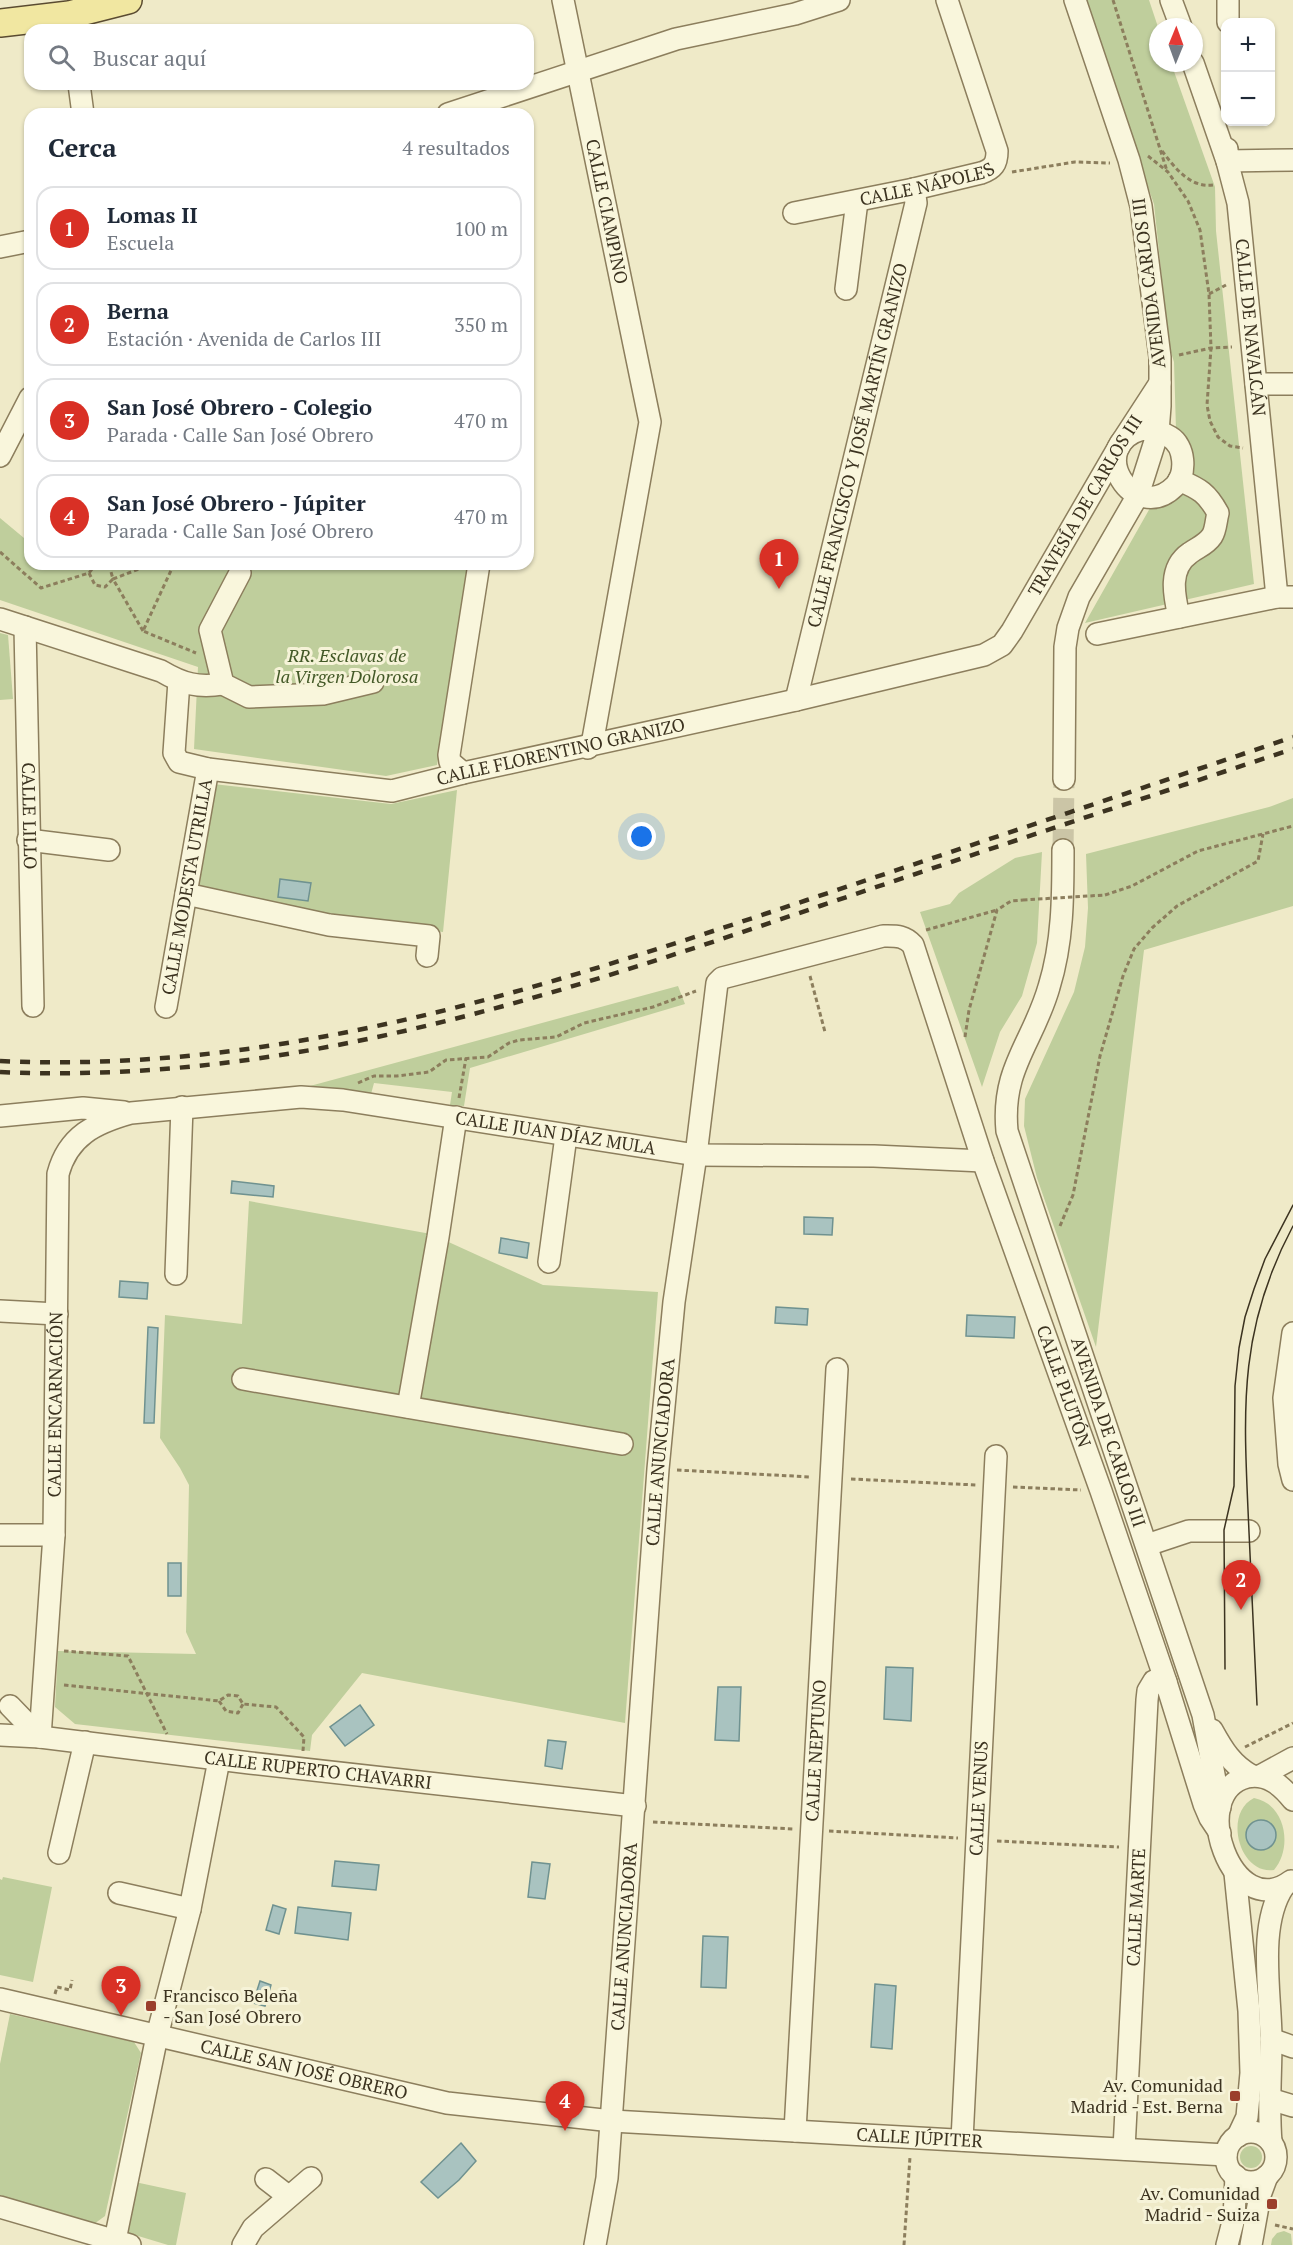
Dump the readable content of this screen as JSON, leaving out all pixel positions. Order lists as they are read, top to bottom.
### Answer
{
  "streets": {
    "street": [
      "CALLE NÁPOLES",
      "CALLE CIAMPINO",
      "AVENIDA CARLOS III",
      "CALLE DE NAVALCÁN",
      "CALLE FRANCISCO Y JOSÉ MARTÍN GRANIZO",
      "TRAVESÍA DE CARLOS III",
      "CALLE FLORENTINO GRANIZO",
      "CALLE LILLO",
      "CALLE MODESTA UTRILLA",
      "CALLE JUAN DÍAZ MULA",
      "CALLE PLUTÓN",
      "CALLE ENCARNACIÓN",
      "AVENIDA DE CARLOS III",
      "CALLE ANUNCIADORA",
      "CALLE NEPTUNO",
      "CALLE RUPERTO CHAVARRI",
      "CALLE VENUS",
      "CALLE MARTE",
      "CALLE SAN JOSÉ OBRERO",
      "CALLE JÚPITER"
    ]
  },
  "crossings": [
    ["CALLE NÁPOLES", "CALLE FRANCISCO Y JOSÉ MARTÍN GRANIZO"],
    ["CALLE CIAMPINO", "CALLE FLORENTINO GRANIZO"],
    ["AVENIDA CARLOS III", "TRAVESÍA DE CARLOS III"],
    ["CALLE FRANCISCO Y JOSÉ MARTÍN GRANIZO", "CALLE FLORENTINO GRANIZO"],
    ["TRAVESÍA DE CARLOS III", "CALLE FLORENTINO GRANIZO"],
    ["CALLE FLORENTINO GRANIZO", "CALLE MODESTA UTRILLA"],
    ["CALLE JUAN DÍAZ MULA", "CALLE PLUTÓN"],
    ["CALLE JUAN DÍAZ MULA", "CALLE ENCARNACIÓN"],
    ["CALLE JUAN DÍAZ MULA", "CALLE ANUNCIADORA"],
    ["CALLE PLUTÓN", "AVENIDA DE CARLOS III"],
    ["CALLE PLUTÓN", "CALLE MARTE"],
    ["CALLE ENCARNACIÓN", "CALLE RUPERTO CHAVARRI"],
    ["CALLE ANUNCIADORA", "CALLE RUPERTO CHAVARRI"],
    ["CALLE ANUNCIADORA", "CALLE SAN JOSÉ OBRERO"],
    ["CALLE ANUNCIADORA", "CALLE JÚPITER"],
    ["CALLE NEPTUNO", "CALLE JÚPITER"],
    ["CALLE VENUS", "CALLE JÚPITER"],
    ["CALLE MARTE", "CALLE JÚPITER"],
    ["CALLE SAN JOSÉ OBRERO", "CALLE JÚPITER"]
  ],
  "parks": ["RR. Esclavas de la Virgen Dolorosa"],
  "places": {
    "transit": ["Francisco Beleña - San José Obrero", "Av. Comunidad Madrid - Est. Berna", "Av. Comunidad Madrid - Suiza"]
  },
  "north": "top",
  "page": {
    "map_buttons": ["+", "−"],
    "search": "Buscar aquí",
    "heading": ["Cerca", "4 resultados"],
    "list": [
      {
        "mark": "1",
        "name": "Lomas II",
        "note": "Escuela",
        "value": "100 m"
      },
      {
        "mark": "2",
        "name": "Berna",
        "note": "Estación · Avenida de Carlos III",
        "value": "350 m"
      },
      {
        "mark": "3",
        "name": "San José Obrero - Colegio",
        "note": "Parada · Calle San José Obrero",
        "value": "470 m"
      },
      {
        "mark": "4",
        "name": "San José Obrero - Júpiter",
        "note": "Parada · Calle San José Obrero",
        "value": "470 m"
      }
    ],
    "pins": [
      "1",
      "2",
      "3",
      "4"
    ]
  }
}
